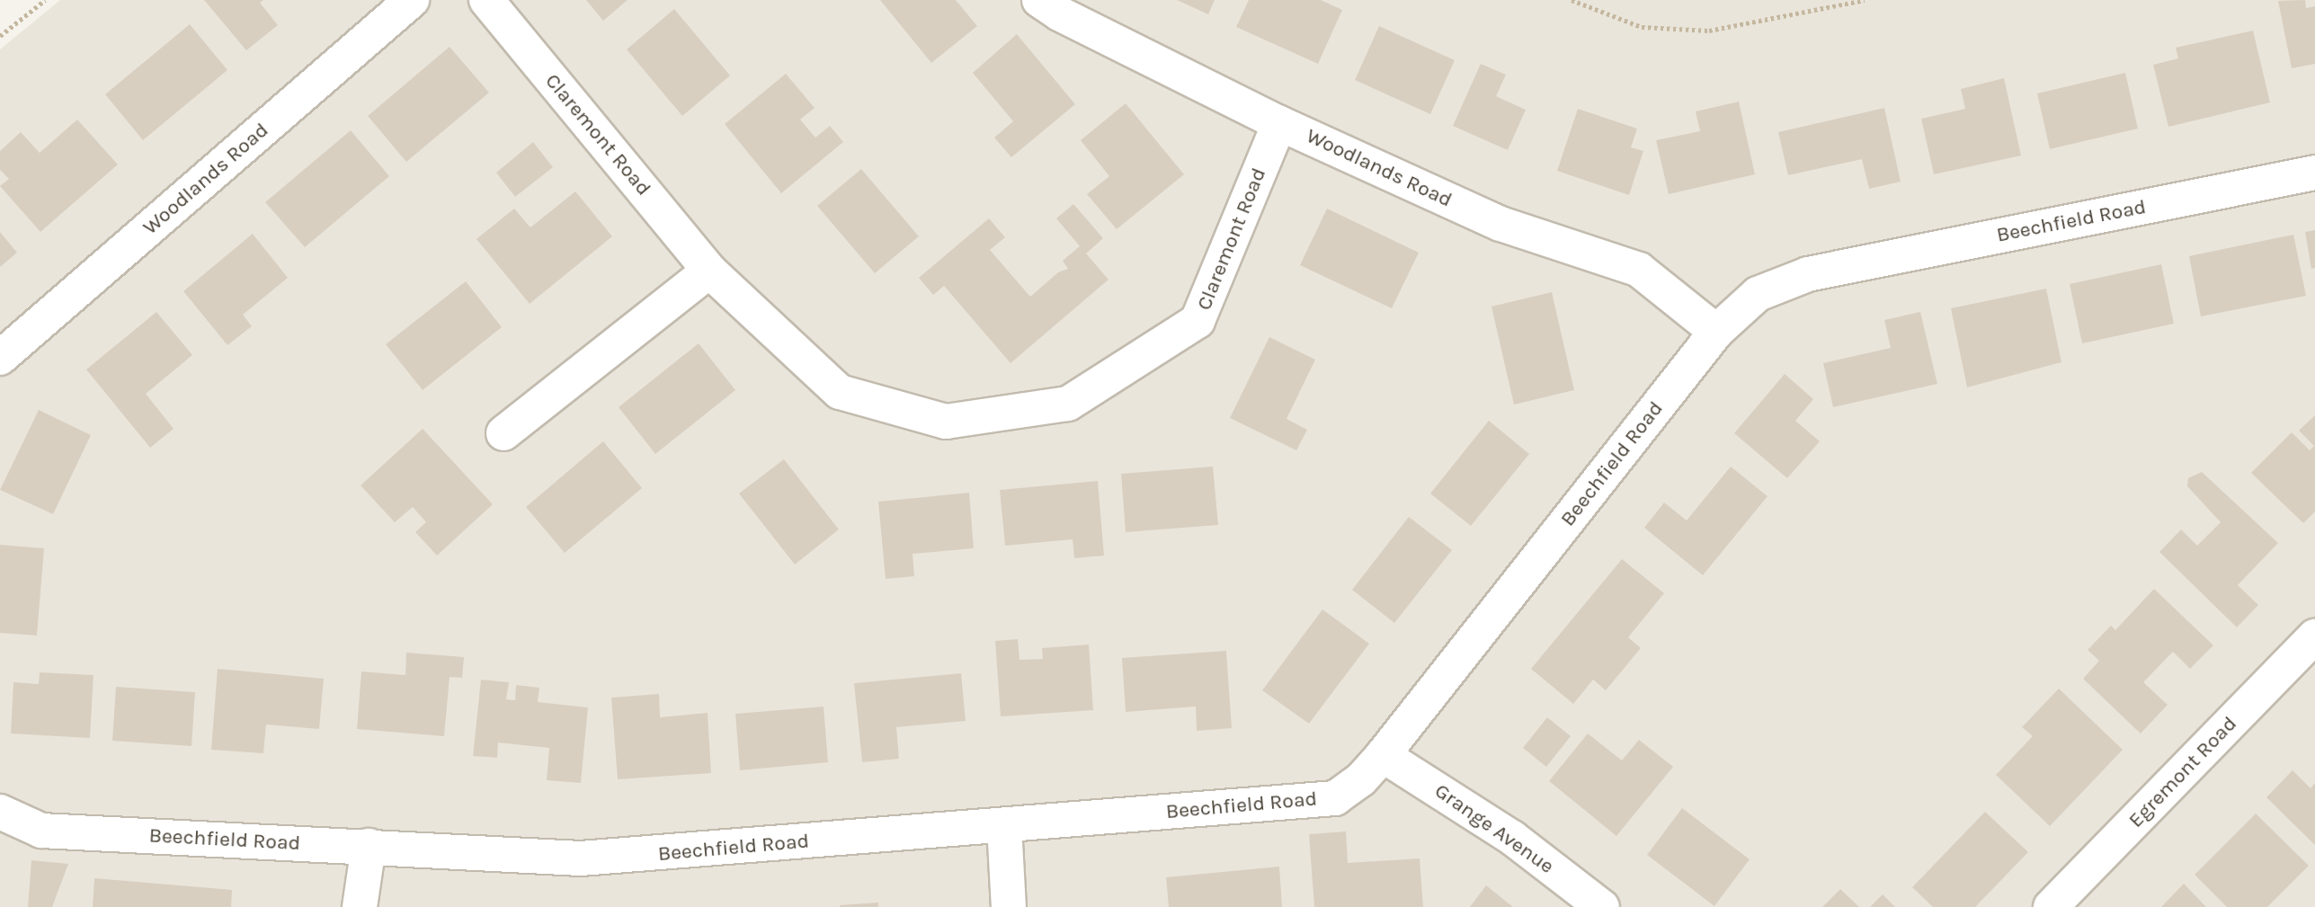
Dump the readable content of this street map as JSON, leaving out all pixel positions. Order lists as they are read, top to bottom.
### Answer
{
  "streets": {
    "street": [
      "Claremont Road",
      "Woodlands Road",
      "Beechfield Road",
      "Egremont Road",
      "Grange Avenue"
    ]
  },
  "crossings": [
    ["Claremont Road", "Woodlands Road"],
    ["Woodlands Road", "Beechfield Road"],
    ["Beechfield Road", "Grange Avenue"]
  ]
}
